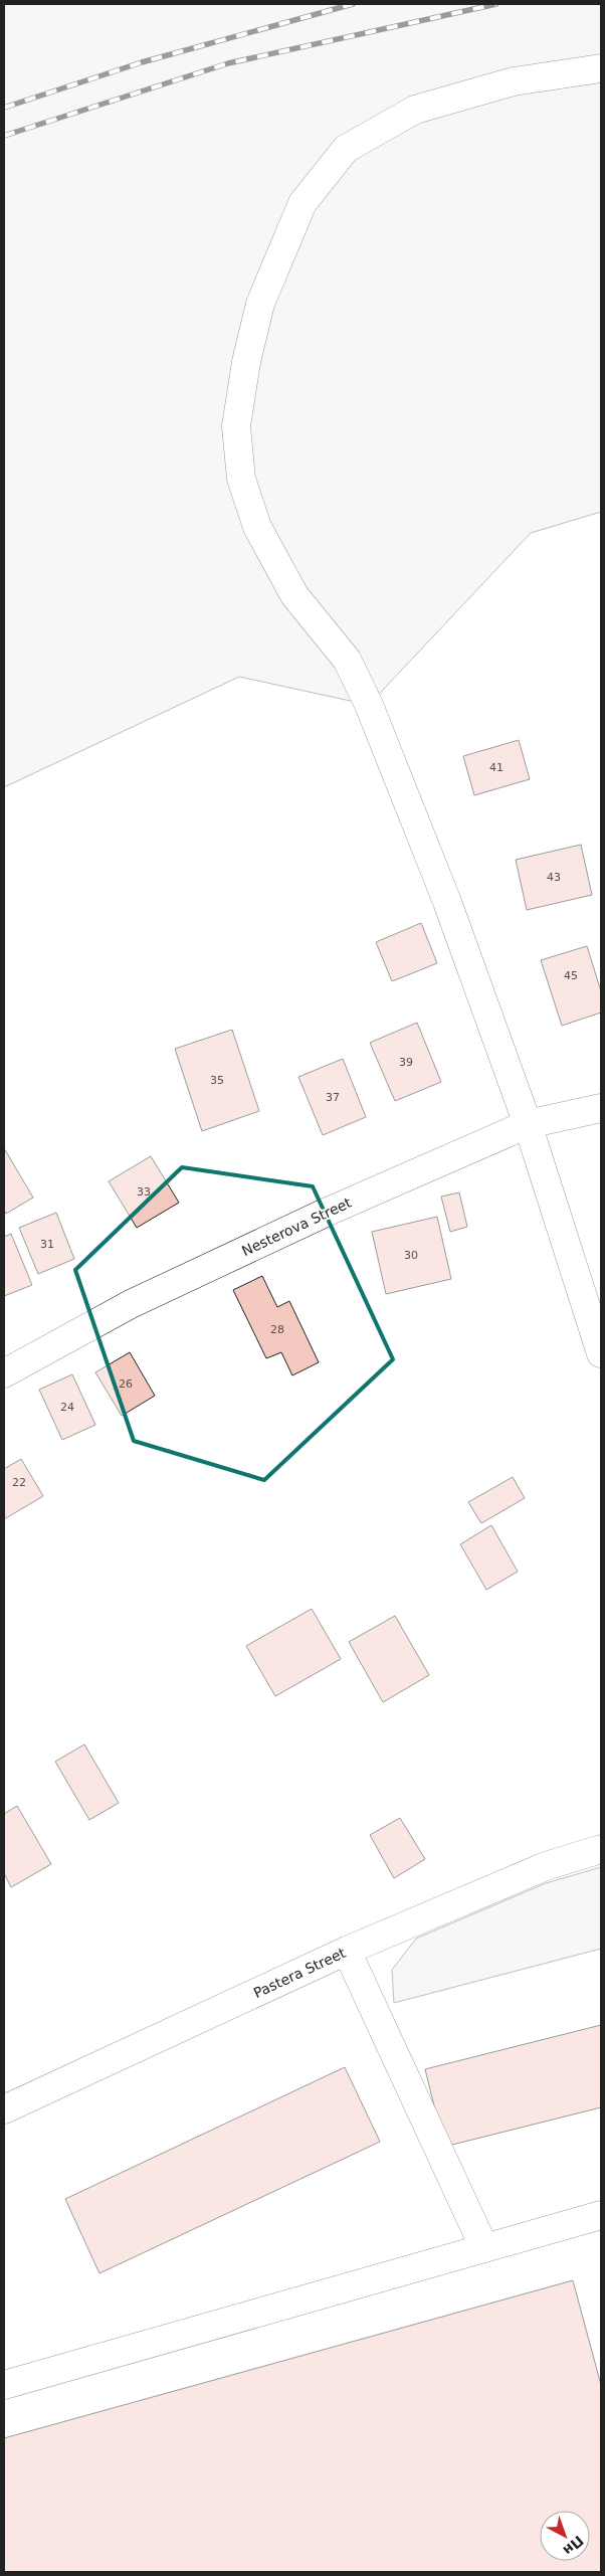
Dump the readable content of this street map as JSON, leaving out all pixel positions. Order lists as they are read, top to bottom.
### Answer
{
  "streets": {
    "street": ["Nesterova Street", "Pastera Street"]
  },
  "house_numbers": [
    "41",
    "43",
    "45",
    "39",
    "35",
    "37",
    "33",
    "31",
    "30",
    "28",
    "26",
    "24",
    "22"
  ],
  "north": "bottom right"
}
